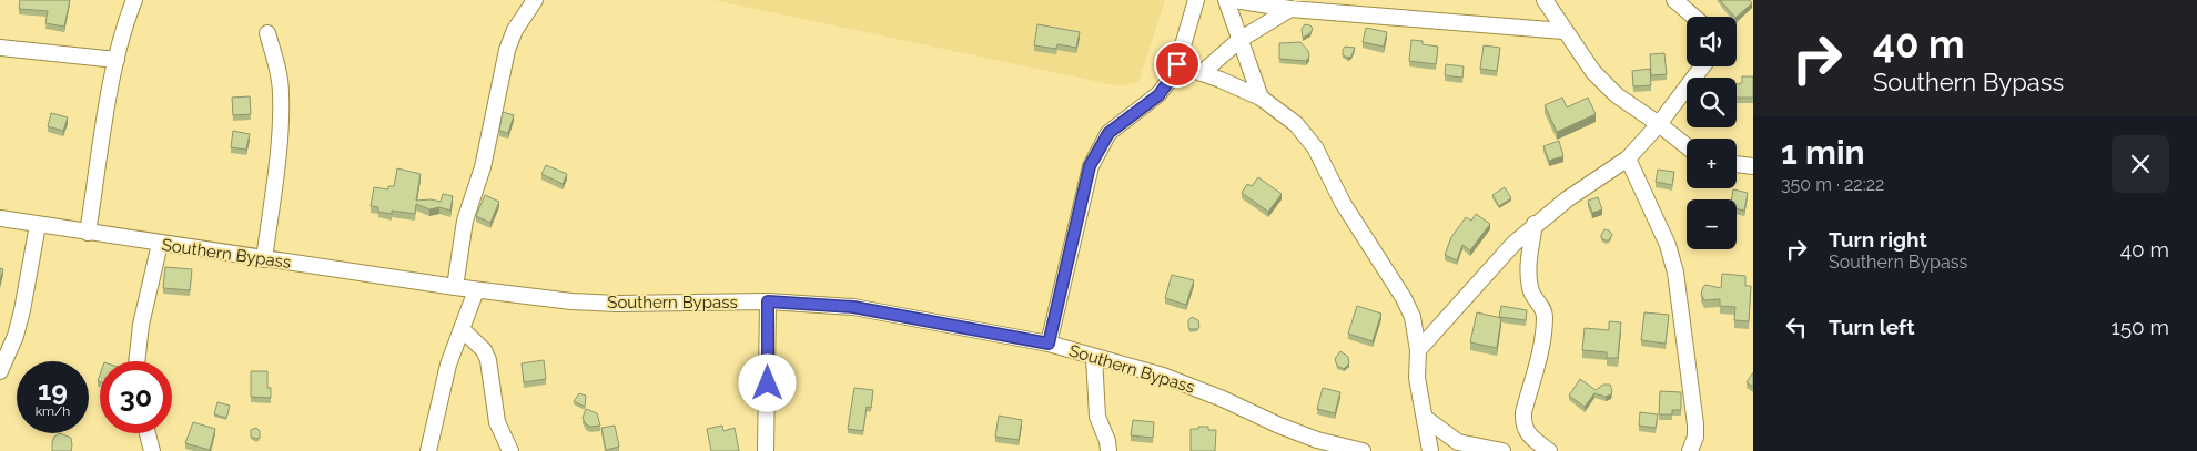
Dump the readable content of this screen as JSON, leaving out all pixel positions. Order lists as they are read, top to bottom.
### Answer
{
  "streets": {
    "street": ["Southern Bypass"]
  },
  "page": {
    "turn": ["40 m", "Southern Bypass"],
    "map_buttons": ["+", "−"],
    "heading": ["1 min", "350 m · 22:22"],
    "list": [
      {
        "name": "Turn right",
        "note": "Southern Bypass",
        "value": "40 m"
      },
      {
        "name": "Turn left",
        "value": "150 m"
      }
    ],
    "speed": "19 km/h",
    "limit": "30"
  }
}
